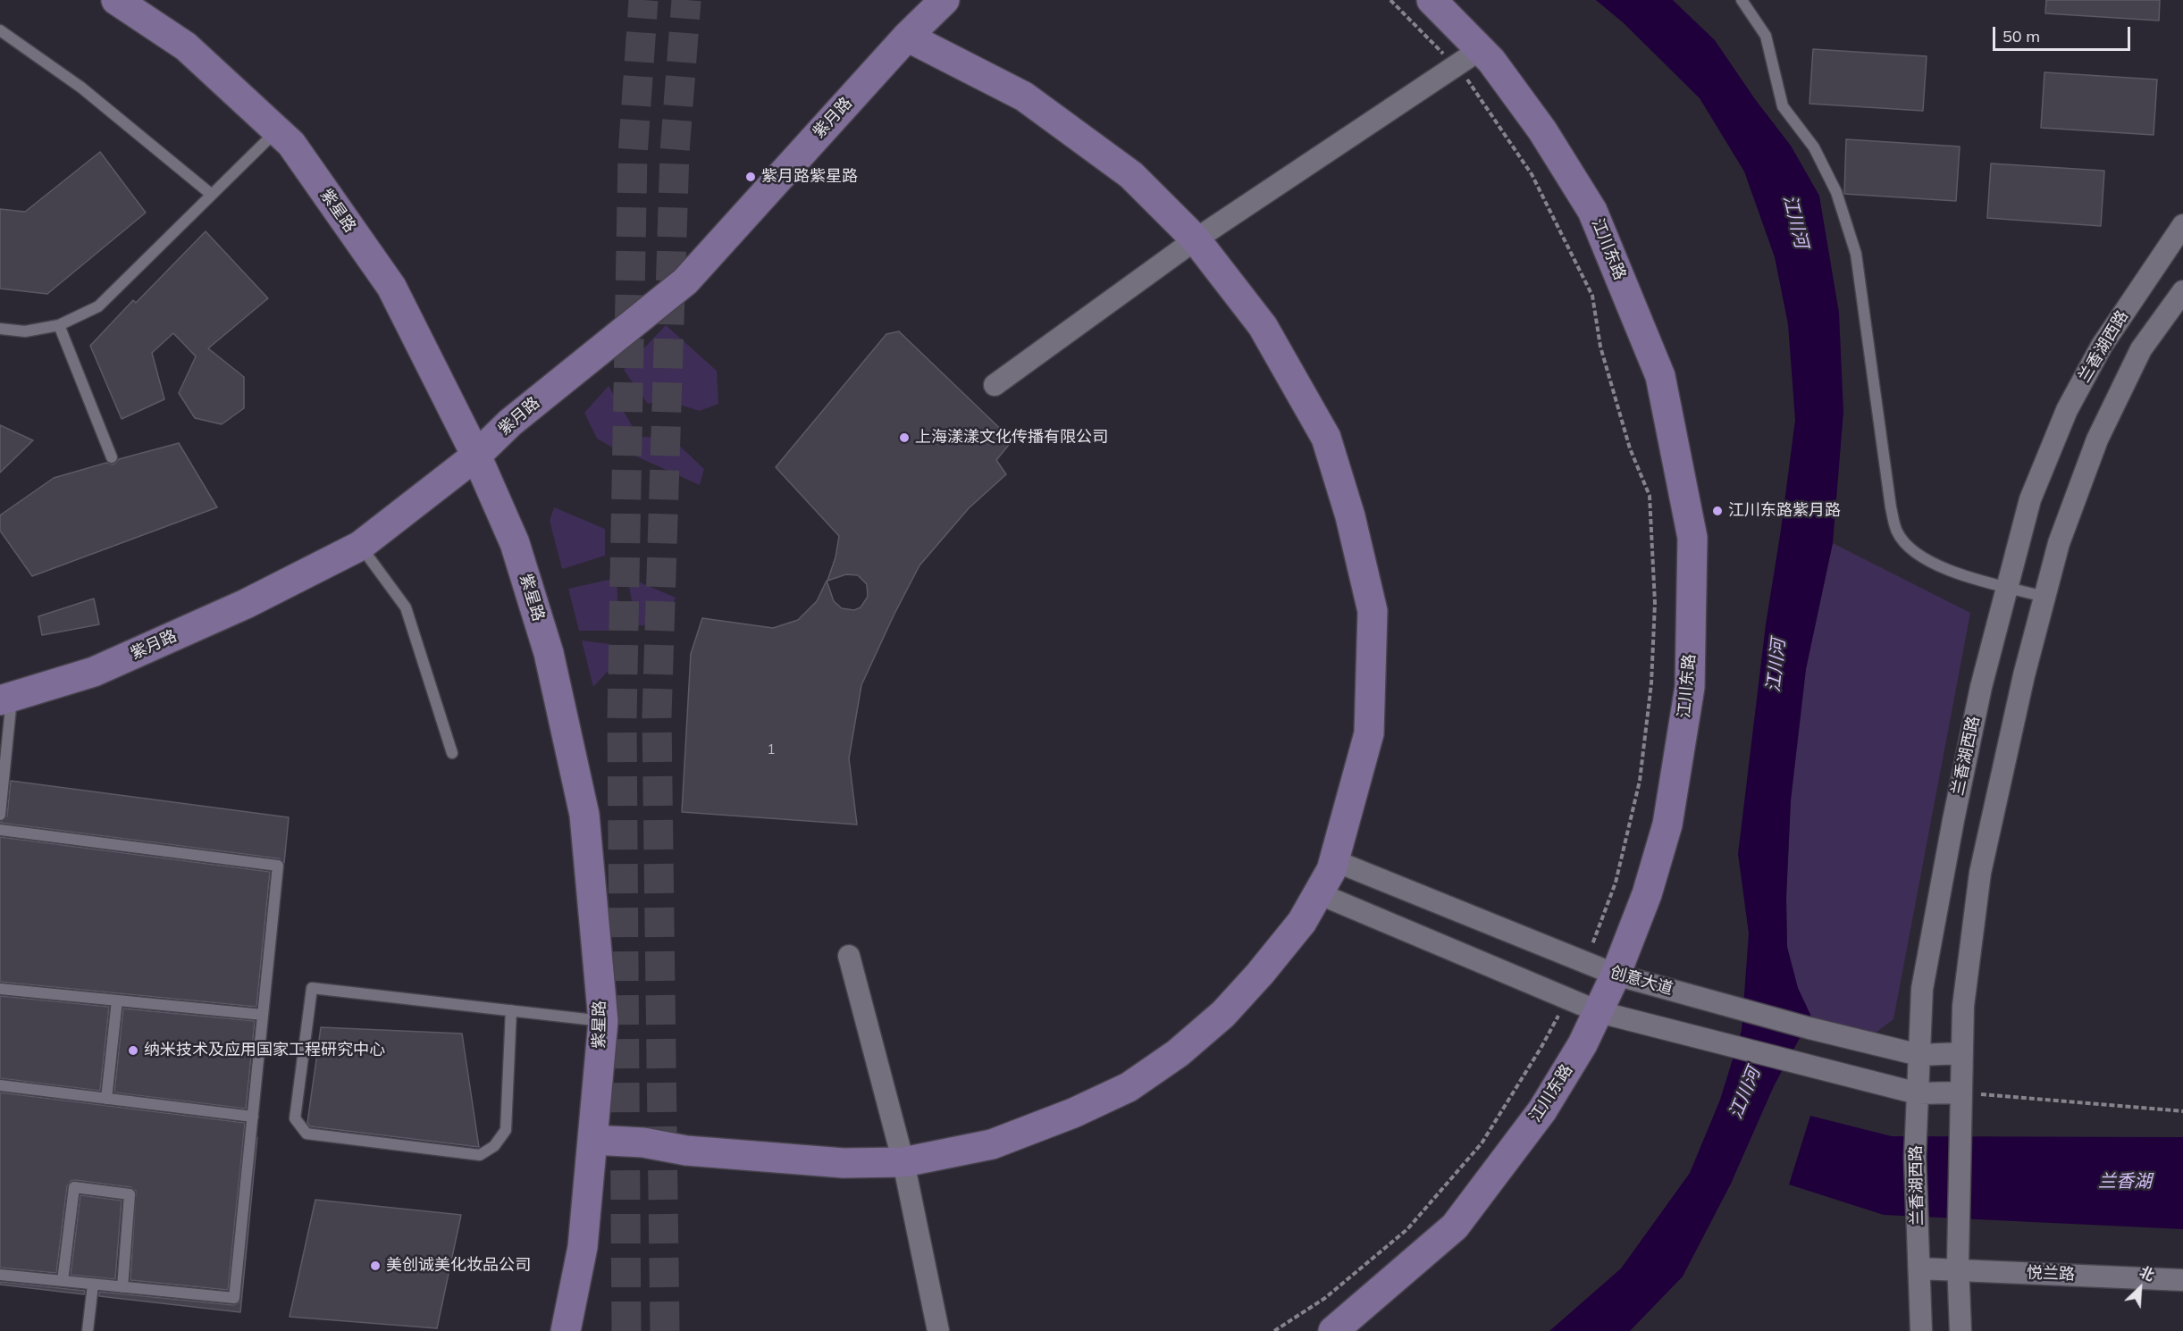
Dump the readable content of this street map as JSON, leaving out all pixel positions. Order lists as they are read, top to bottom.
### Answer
{
  "streets": {
    "street": [
      "紫月路",
      "紫星路",
      "江川东路",
      "兰香湖西路",
      "创意大道",
      "悦兰路"
    ]
  },
  "crossings": [
    ["紫月路", "紫星路"],
    ["江川东路", "创意大道"],
    ["兰香湖西路", "创意大道"],
    ["兰香湖西路", "悦兰路"]
  ],
  "water": ["江川河", "兰香湖"],
  "places": [
    "紫月路紫星路",
    "上海漾漾文化传播有限公司",
    "江川东路紫月路",
    "纳米技术及应用国家工程研究中心",
    "美创诚美化妆品公司"
  ],
  "house_numbers": ["1"],
  "scale_bar": "50 m",
  "north": "top right"
}
